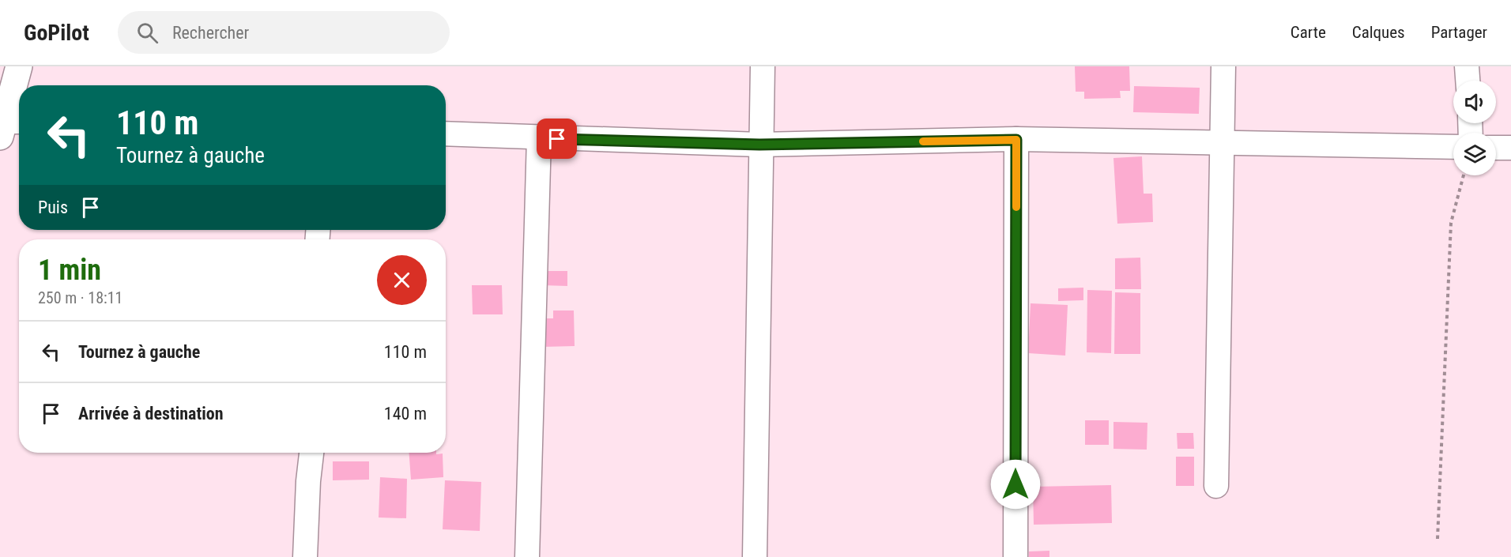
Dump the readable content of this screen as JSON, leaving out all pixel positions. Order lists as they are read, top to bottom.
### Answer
{
  "page": {
    "header": "GoPilot",
    "search": "Rechercher",
    "nav": ["Carte", "Calques", "Partager"],
    "turn": ["110 m", "Tournez à gauche"],
    "then": "Puis",
    "heading": ["1 min", "250 m · 18:11"],
    "list": [
      {
        "name": "Tournez à gauche",
        "value": "110 m"
      },
      {
        "name": "Arrivée à destination",
        "value": "140 m"
      }
    ]
  }
}
